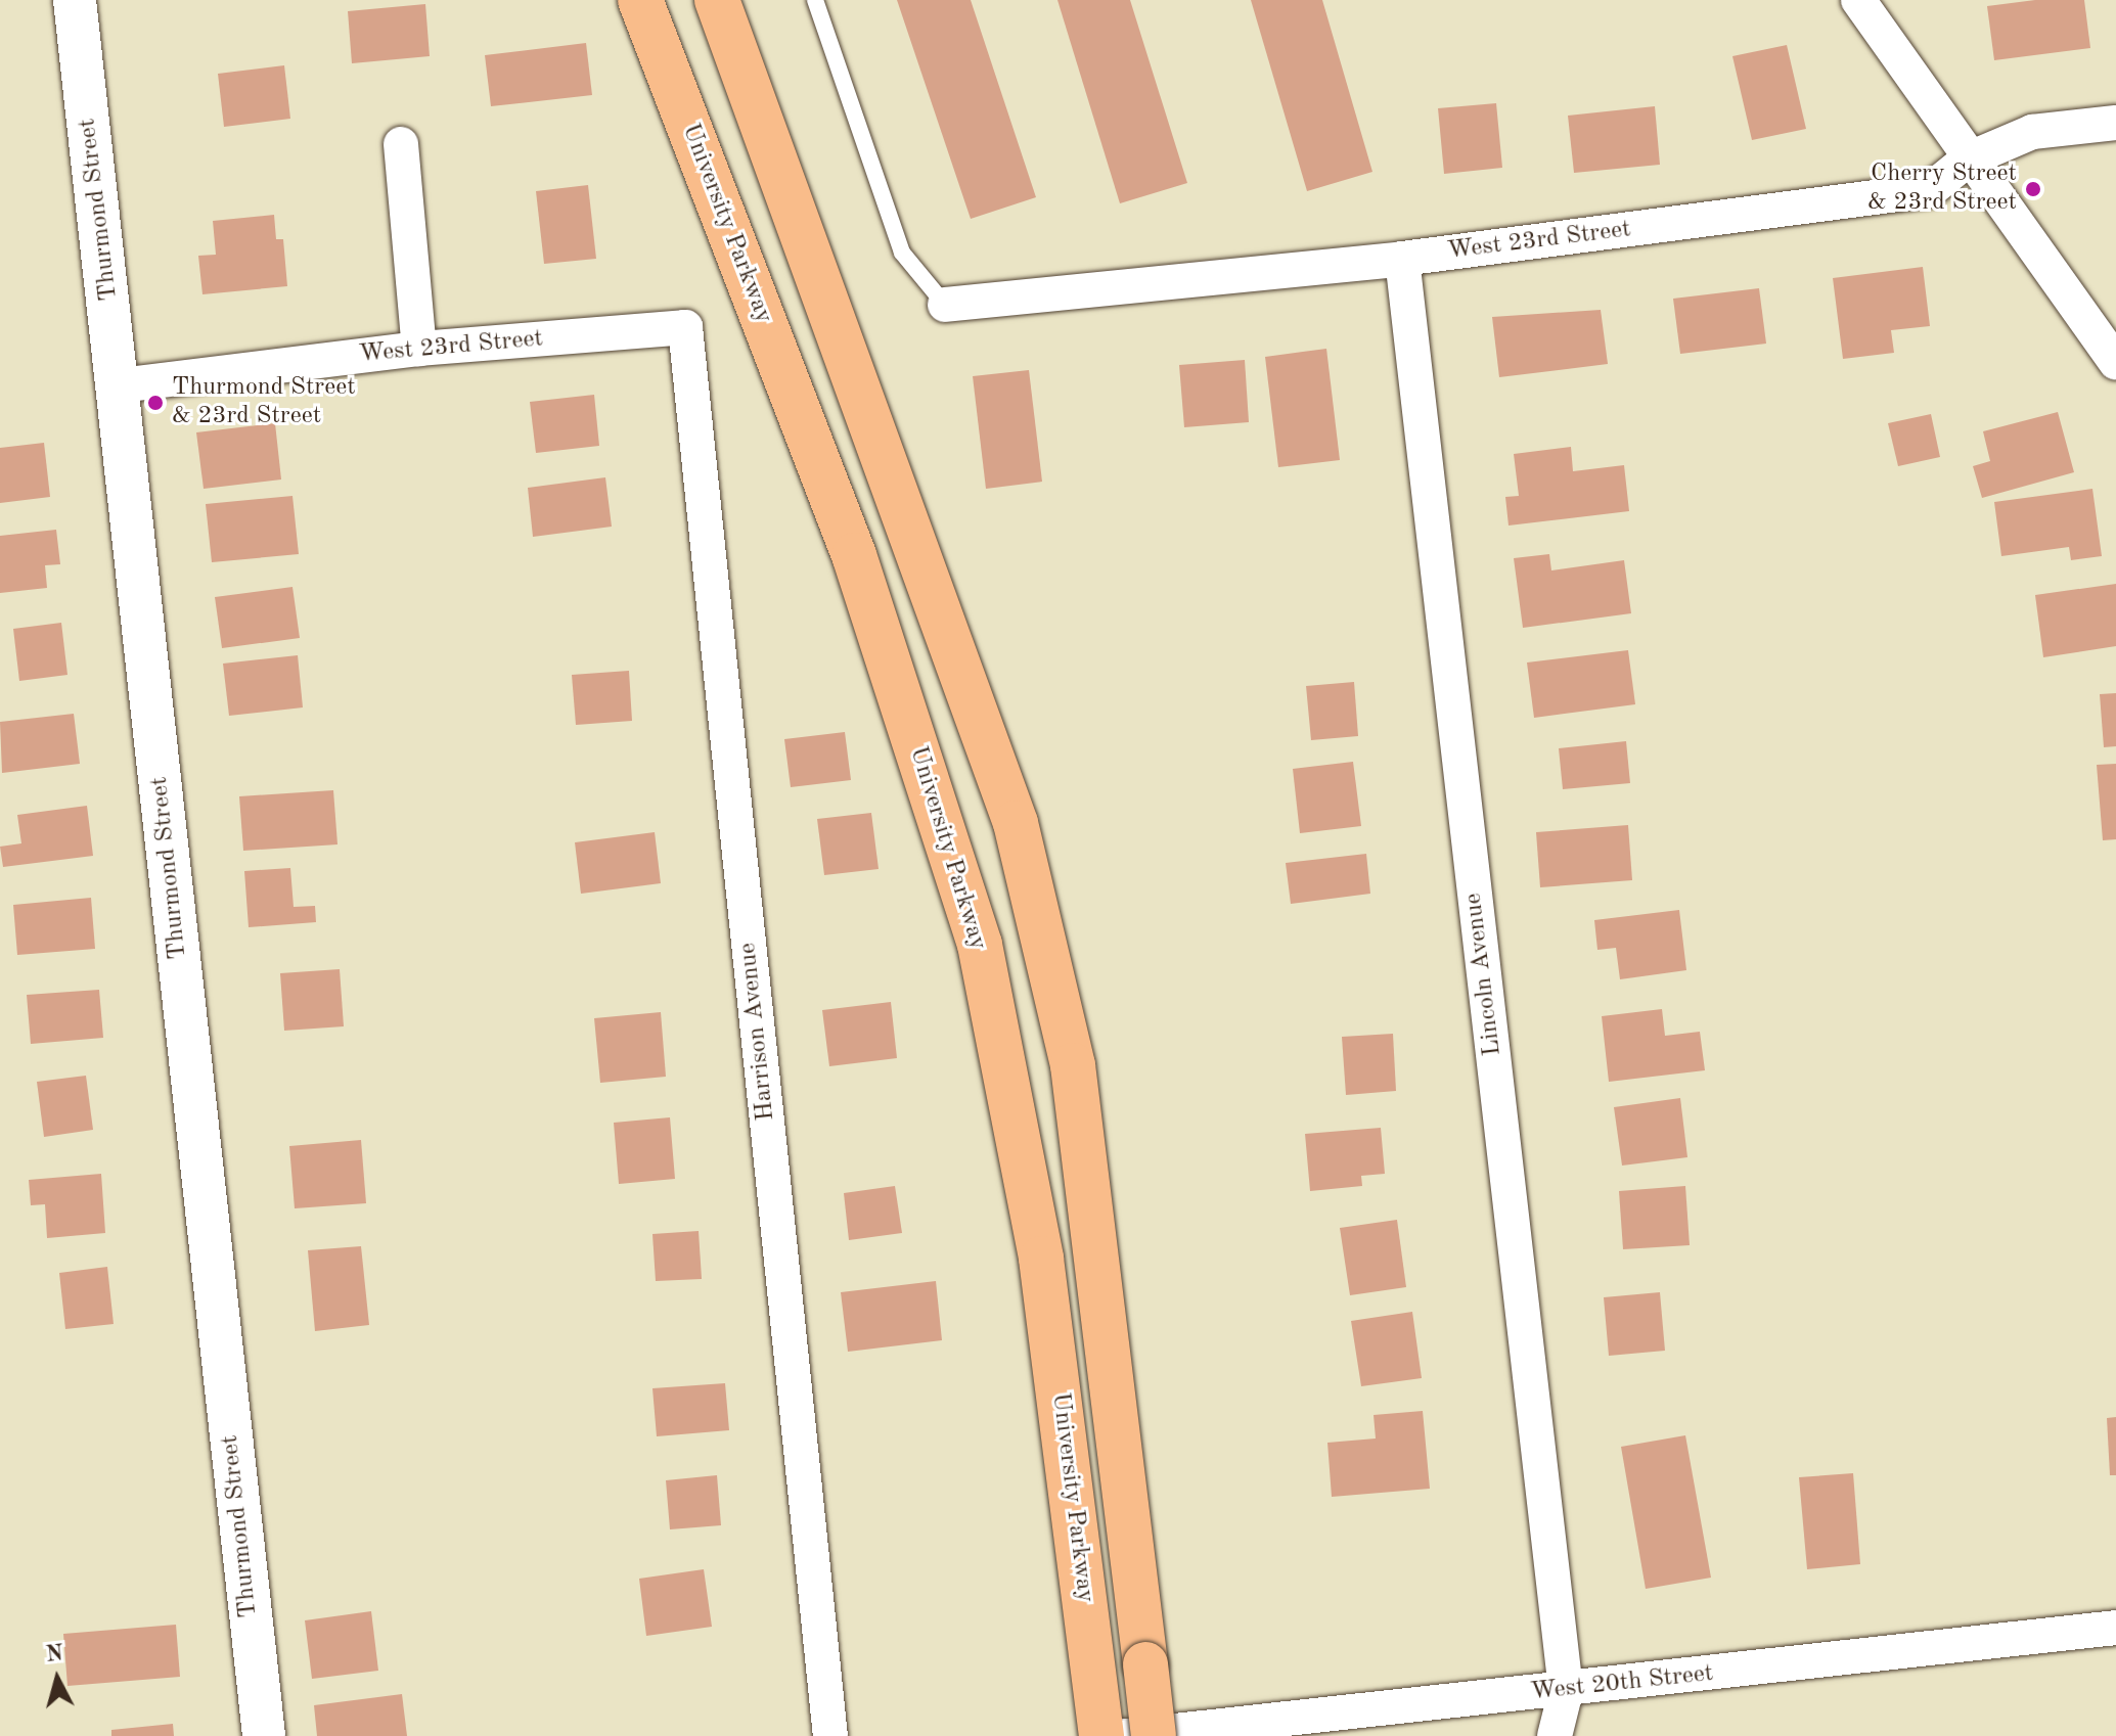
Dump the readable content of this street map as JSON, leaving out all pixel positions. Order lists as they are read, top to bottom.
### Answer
{
  "streets": {
    "main road": ["University Parkway"],
    "street": [
      "Thurmond Street",
      "West 23rd Street",
      "Lincoln Avenue",
      "Harrison Avenue",
      "West 20th Street"
    ]
  },
  "crossings": [
    ["Thurmond Street", "West 23rd Street"],
    ["West 23rd Street", "Lincoln Avenue"],
    ["West 23rd Street", "Harrison Avenue"],
    ["Lincoln Avenue", "West 20th Street"]
  ],
  "places": ["Cherry Street & 23rd Street", "Thurmond Street & 23rd Street"],
  "north": "top"
}
